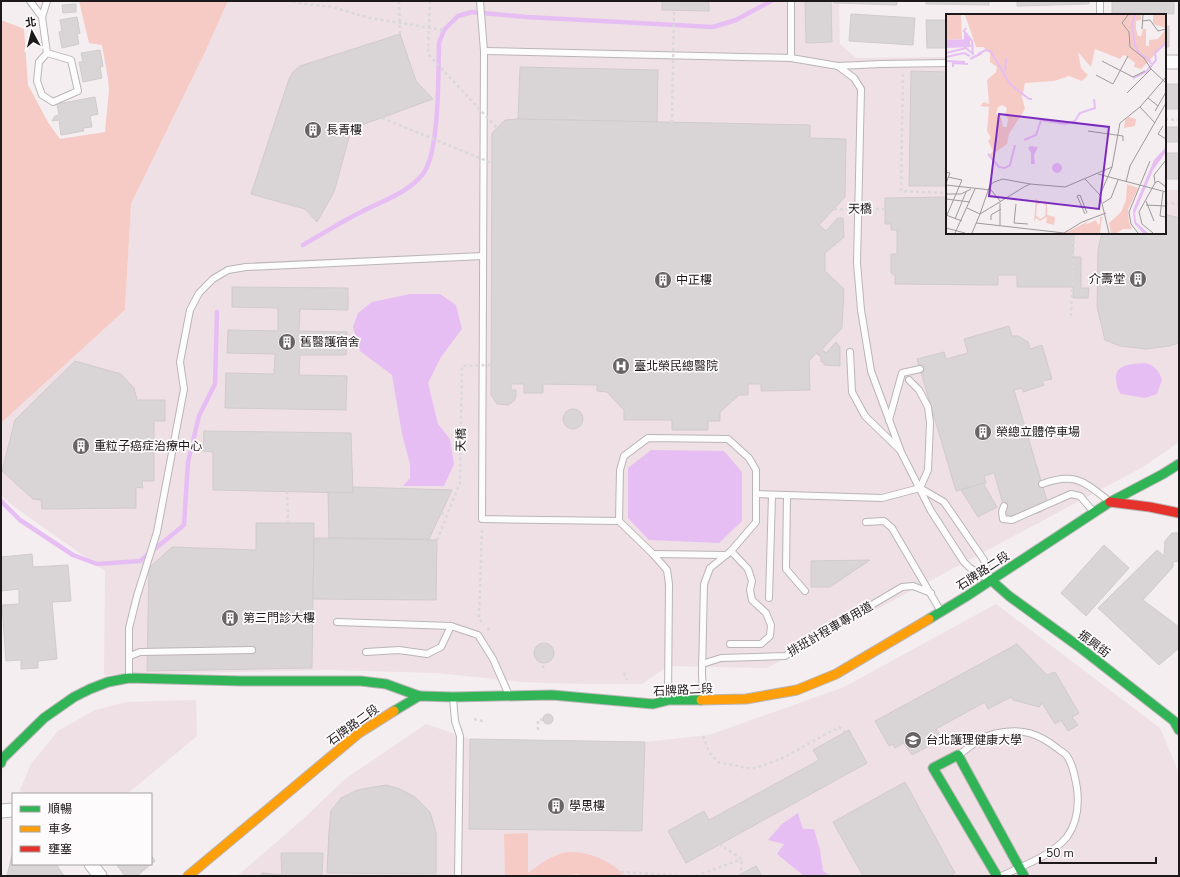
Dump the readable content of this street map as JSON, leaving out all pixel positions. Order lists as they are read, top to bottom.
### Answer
{
  "streets": {
    "street": ["石牌路二段", "振興街"],
    "lane": ["排班計程車專用道"],
    "path": ["天橋"]
  },
  "crossings": [
    ["石牌路二段", "振興街"]
  ],
  "places": {
    "building": [
      "長青樓",
      "介壽堂",
      "中正樓",
      "舊醫護宿舍",
      "榮總立體停車場",
      "重粒子癌症治療中心",
      "第三門診大樓",
      "學思樓"
    ],
    "hospital": ["臺北榮民總醫院"],
    "school or university": ["台北護理健康大學"]
  },
  "legend": ["順暢", "車多", "壅塞"],
  "scale_bar": "50 m",
  "north": "top"
}
